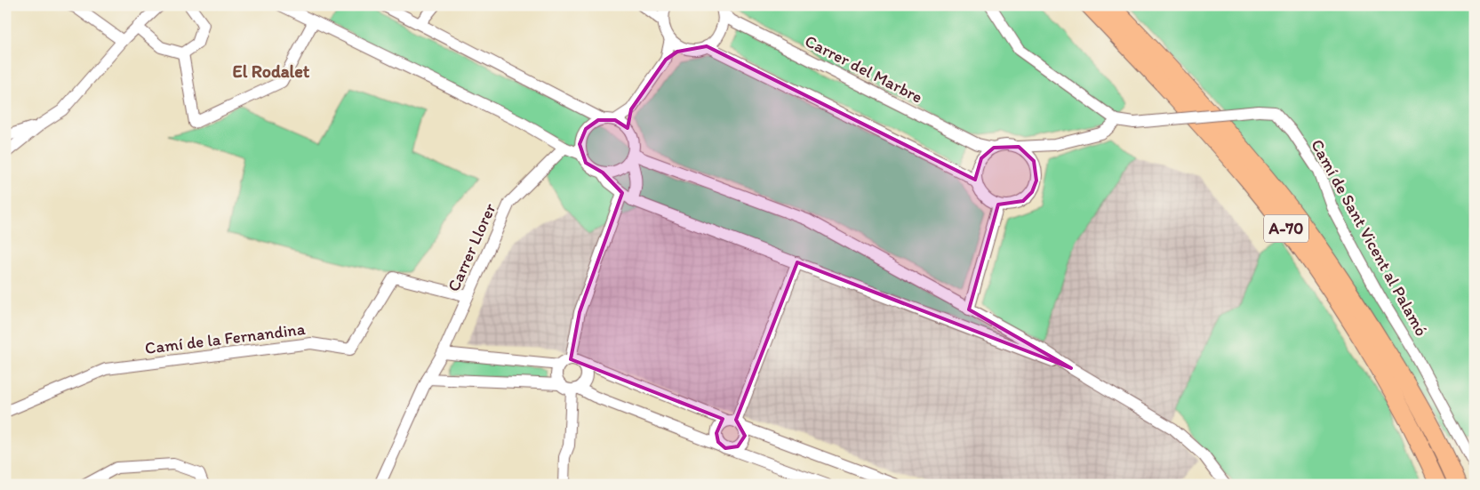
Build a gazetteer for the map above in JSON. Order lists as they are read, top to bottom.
{
  "streets": {
    "highway": ["A-70"],
    "street": [
      "Carrer del Marbre",
      "Camí de Sant Vicent al Palamó",
      "Carrer Llorer",
      "Camí de la Fernandina"
    ]
  },
  "crossings": [
    ["Carrer Llorer", "Camí de la Fernandina"]
  ],
  "districts": ["El Rodalet"]
}
